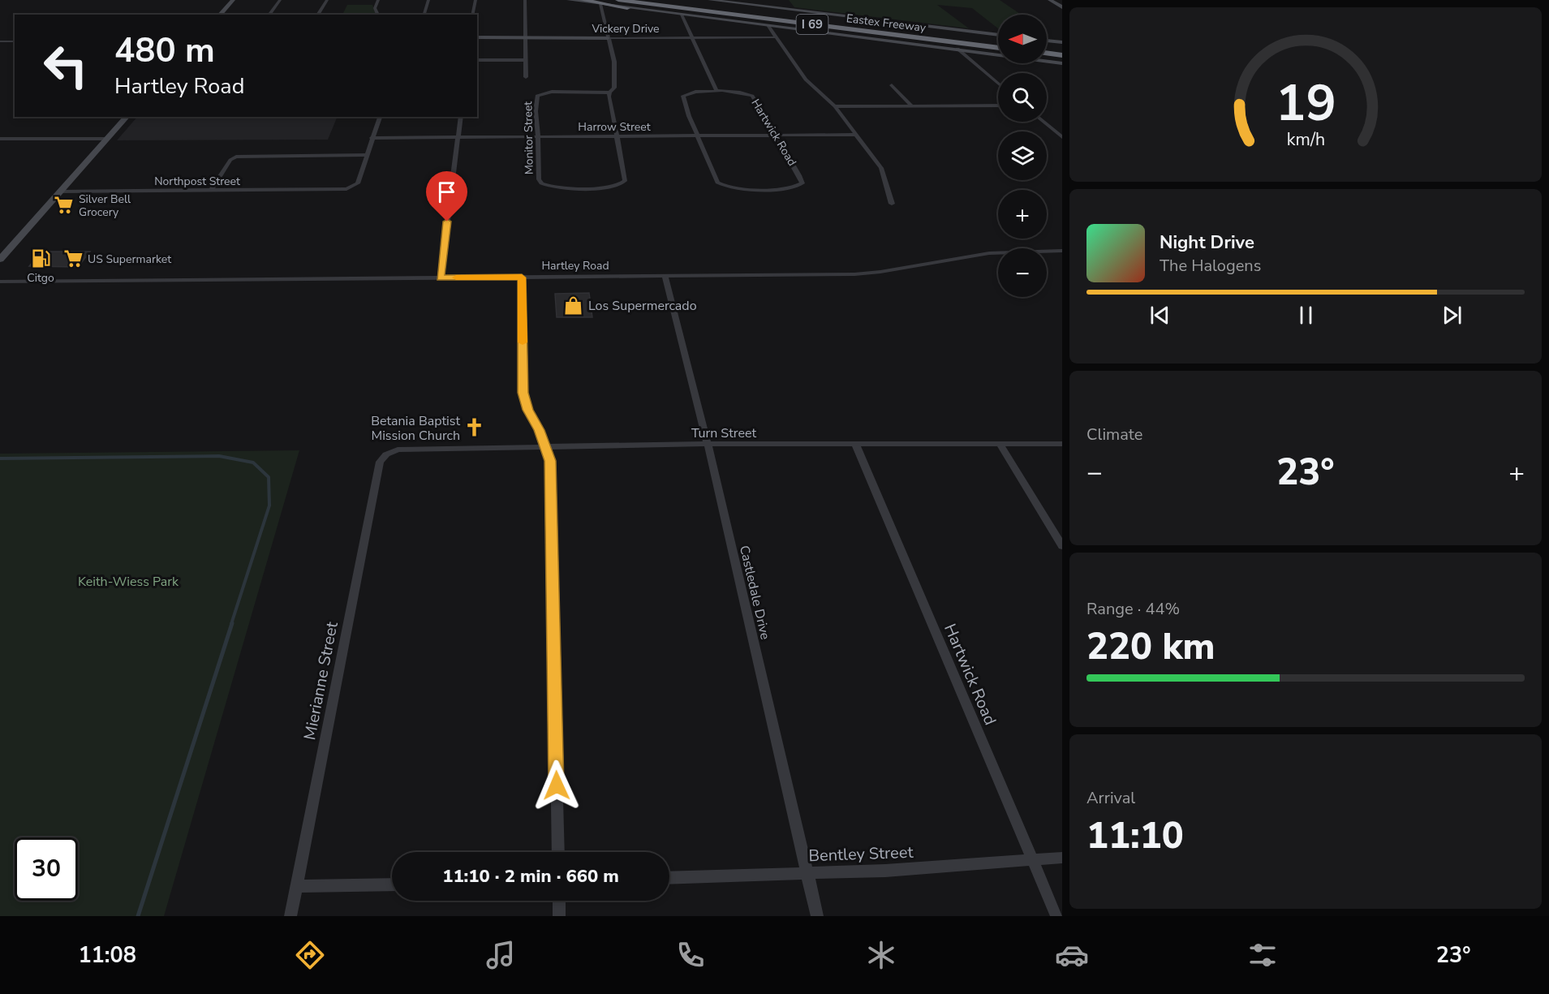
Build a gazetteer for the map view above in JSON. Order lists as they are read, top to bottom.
{
  "streets": {
    "highway": ["Eastex Freeway", "I 69"],
    "main road": ["Vickery Drive"],
    "street": [
      "Harrow Street",
      "Hartwick Road",
      "Monitor Street",
      "Northpost Street",
      "Hartley Road",
      "Turn Street",
      "Castledale Drive",
      "Mierianne Street",
      "Bentley Street"
    ]
  },
  "crossings": [
    ["Harrow Street", "Hartwick Road"],
    ["Harrow Street", "Monitor Street"],
    ["Hartwick Road", "Turn Street"],
    ["Hartwick Road", "Bentley Street"],
    ["Hartley Road", "Castledale Drive"],
    ["Turn Street", "Castledale Drive"],
    ["Turn Street", "Mierianne Street"],
    ["Castledale Drive", "Bentley Street"]
  ],
  "parks": ["Keith-Wiess Park"],
  "places": {
    "supermarket": ["Silver Bell Grocery", "US Supermarket"],
    "fuel station": ["Citgo"],
    "shop": ["Los Supermercado"],
    "church": ["Betania Baptist Mission Church"]
  },
  "north": "left",
  "page": {
    "map_buttons": ["+", "−"],
    "turn": ["480 m", "Hartley Road"],
    "song": ["Night Drive", "The Halogens"],
    "tile": [
      "Climate",
      ["Range · 44%", "220 km"],
      ["Arrival", "11:10"]
    ],
    "heat": ["−", "23°", "+"],
    "limit": "30",
    "trip": "11:10 · 2 min · 660 m",
    "tabs": ["11:08", "23°"],
    "gauge": ["19", "km/h"]
  }
}
